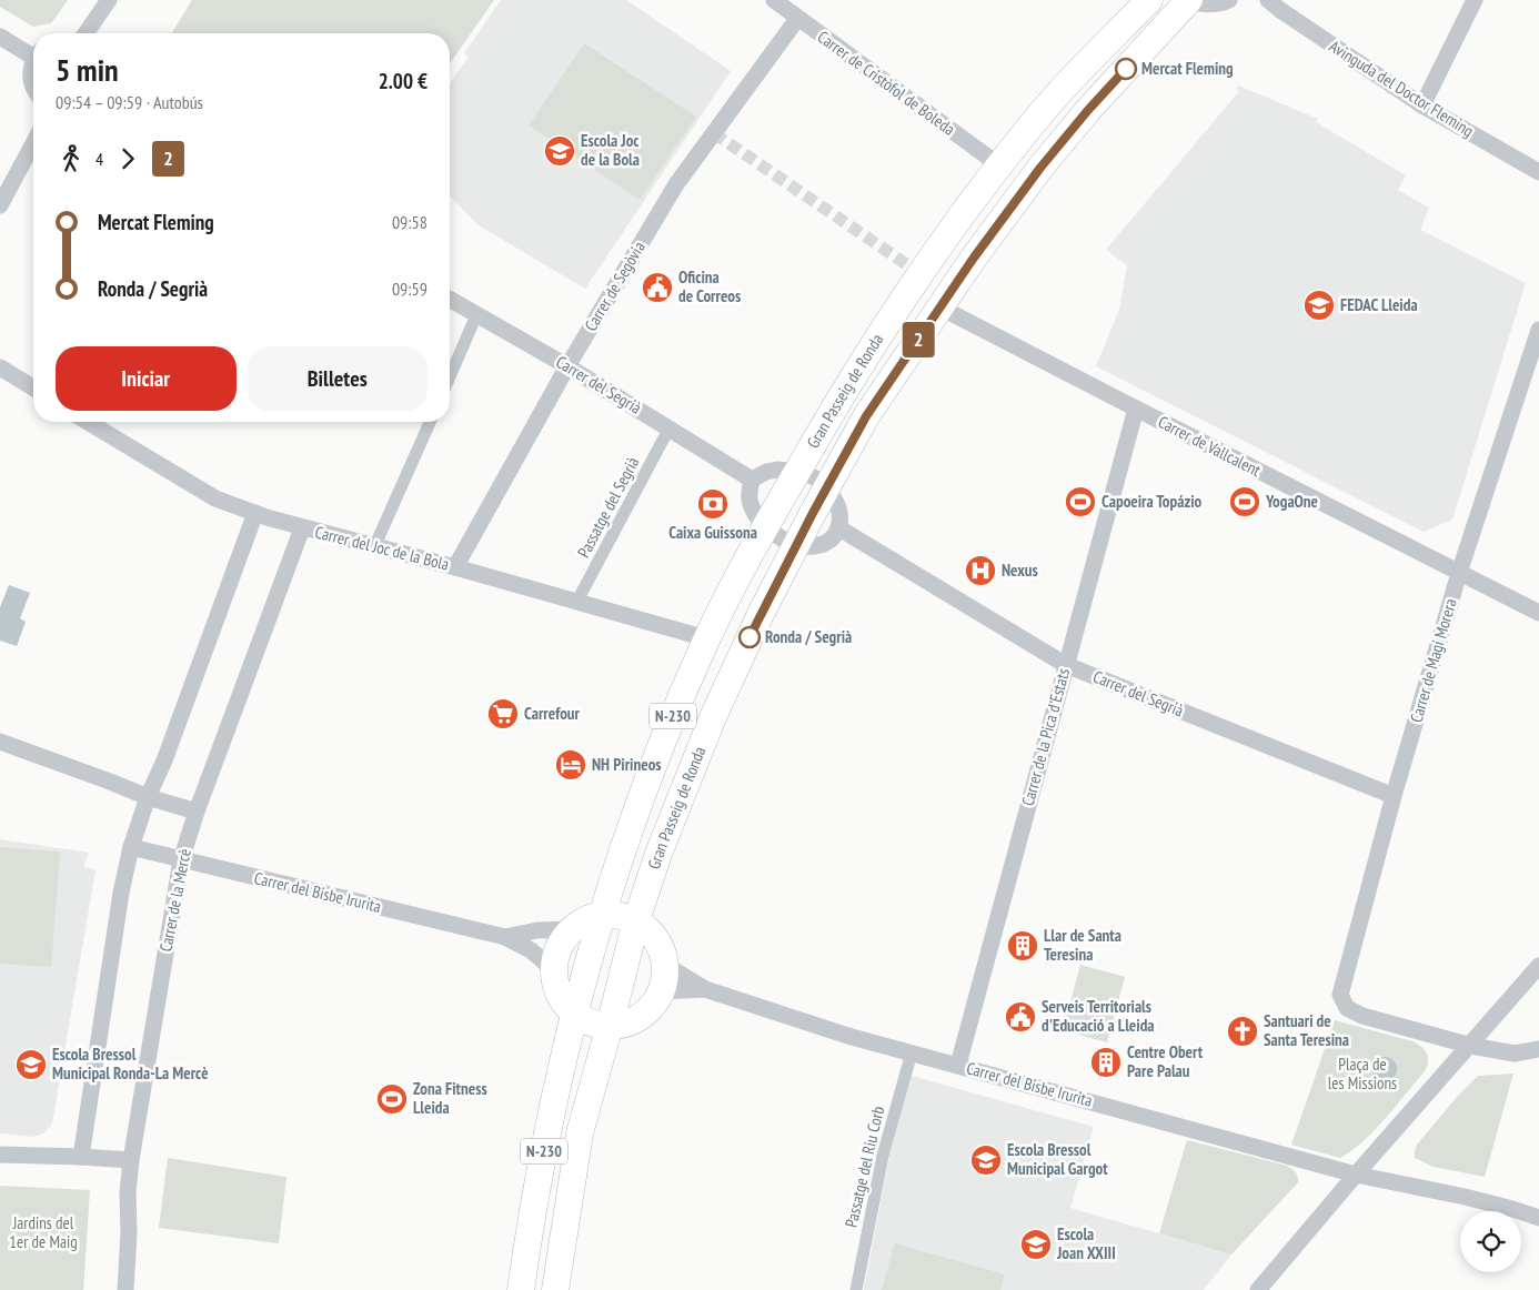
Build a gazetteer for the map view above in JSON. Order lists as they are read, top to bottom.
{
  "streets": {
    "main road": ["Gran Passeig de Ronda", "N-230"],
    "street": [
      "Carrer de Cristòfol de Boleda",
      "Avinguda del Doctor Fleming",
      "Carrer de Segòvia",
      "Carrer del Segrià",
      "Carrer de Vallcalent",
      "Passatge del Segrià",
      "Carrer del Joc de la Bola",
      "Carrer de Magí Morera",
      "Carrer de la Pica d'Estats",
      "Carrer del Bisbe Irurita",
      "Carrer de la Mercè",
      "Passatge del Riu Corb"
    ]
  },
  "crossings": [
    ["Carrer de Cristòfol de Boleda", "Carrer de Segòvia"],
    ["Carrer de Cristòfol de Boleda", "Gran Passeig de Ronda"],
    ["Carrer de Segòvia", "Carrer del Segrià"],
    ["Carrer de Segòvia", "Carrer del Joc de la Bola"],
    ["Carrer del Segrià", "Passatge del Segrià"],
    ["Carrer del Segrià", "Carrer de Magí Morera"],
    ["Carrer del Segrià", "Carrer de la Pica d'Estats"],
    ["Gran Passeig de Ronda", "Carrer de Vallcalent"],
    ["Gran Passeig de Ronda", "Carrer del Joc de la Bola"],
    ["Carrer de Vallcalent", "Carrer de Magí Morera"],
    ["Carrer de Vallcalent", "Carrer de la Pica d'Estats"],
    ["Passatge del Segrià", "Carrer del Joc de la Bola"],
    ["Carrer del Joc de la Bola", "Carrer de la Mercè"],
    ["Carrer de la Pica d'Estats", "Carrer del Bisbe Irurita"],
    ["Carrer del Bisbe Irurita", "Carrer de la Mercè"],
    ["Carrer del Bisbe Irurita", "Passatge del Riu Corb"]
  ],
  "parks": ["Plaça de les Missions", "Jardins del 1er de Maig"],
  "places": {
    "other": ["Mercat Fleming", "Ronda / Segrià"],
    "school or university": [
      "Escola Joc de la Bola",
      "FEDAC Lleida",
      "Escola Bressol Municipal Ronda-La Mercè",
      "Escola Bressol Municipal Gargot",
      "Escola Joan XXIII"
    ],
    "public building": ["Oficina de Correos", "Serveis Territorials d'Educació a Lleida"],
    "sports": ["Capoeira Topázio", "YogaOne", "Zona Fitness Lleida"],
    "bank": ["Caixa Guissona"],
    "hospital": ["Nexus"],
    "supermarket": ["Carrefour"],
    "hotel": ["NH Pirineos"],
    "building": ["Llar de Santa Teresina", "Centre Obert Pare Palau"],
    "church": ["Santuari de Santa Teresina"]
  },
  "lines": ["bus line 2"],
  "page": {
    "on_map": "2",
    "heading": ["5 min", "09:54 – 09:59 · Autobús", "2.00 €"],
    "legs": ["4", "2"],
    "list": [
      {
        "name": "Mercat Fleming",
        "value": "09:58"
      },
      {
        "name": "Ronda / Segrià",
        "value": "09:59"
      }
    ],
    "buttons": ["Iniciar", "Billetes"]
  }
}
